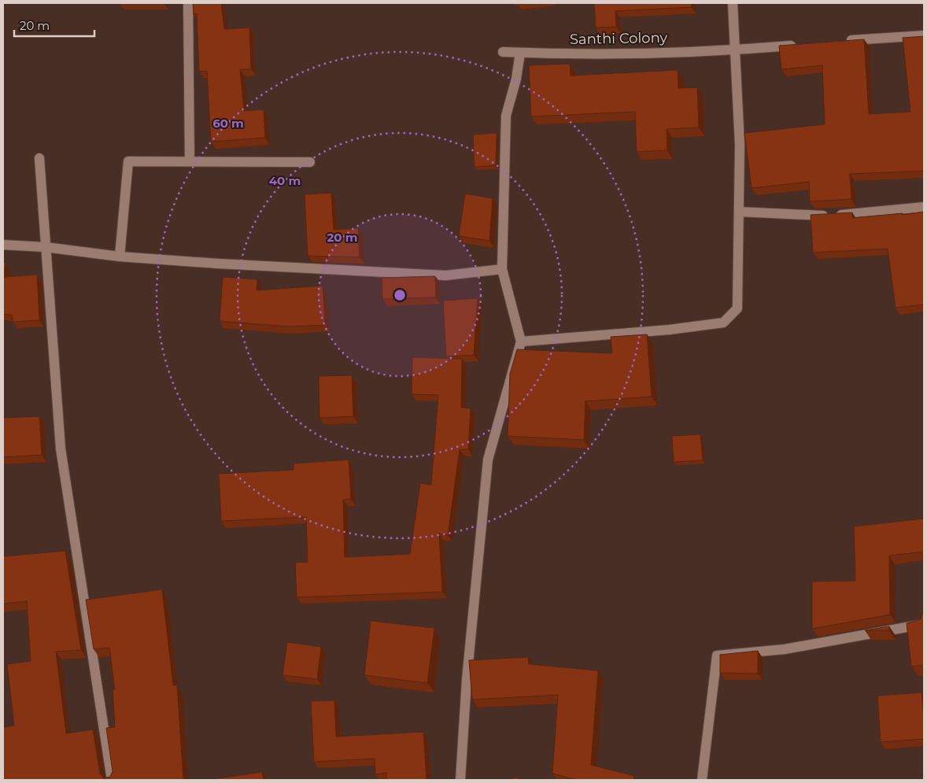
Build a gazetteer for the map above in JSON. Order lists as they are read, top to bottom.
{
  "streets": {
    "street": ["Santhi Colony"]
  },
  "scale_bar": "20 m",
  "rings": ["60 m", "40 m", "20 m"]
}
